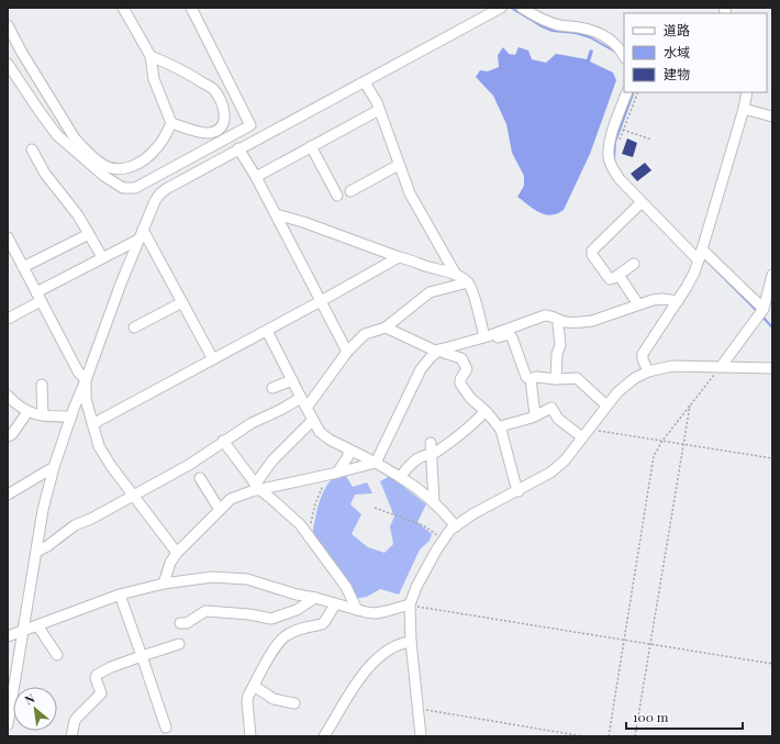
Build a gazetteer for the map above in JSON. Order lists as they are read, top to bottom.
{
  "legend": ["道路", "水域", "建物"],
  "scale_bar": "100 m",
  "north": "top left"
}
